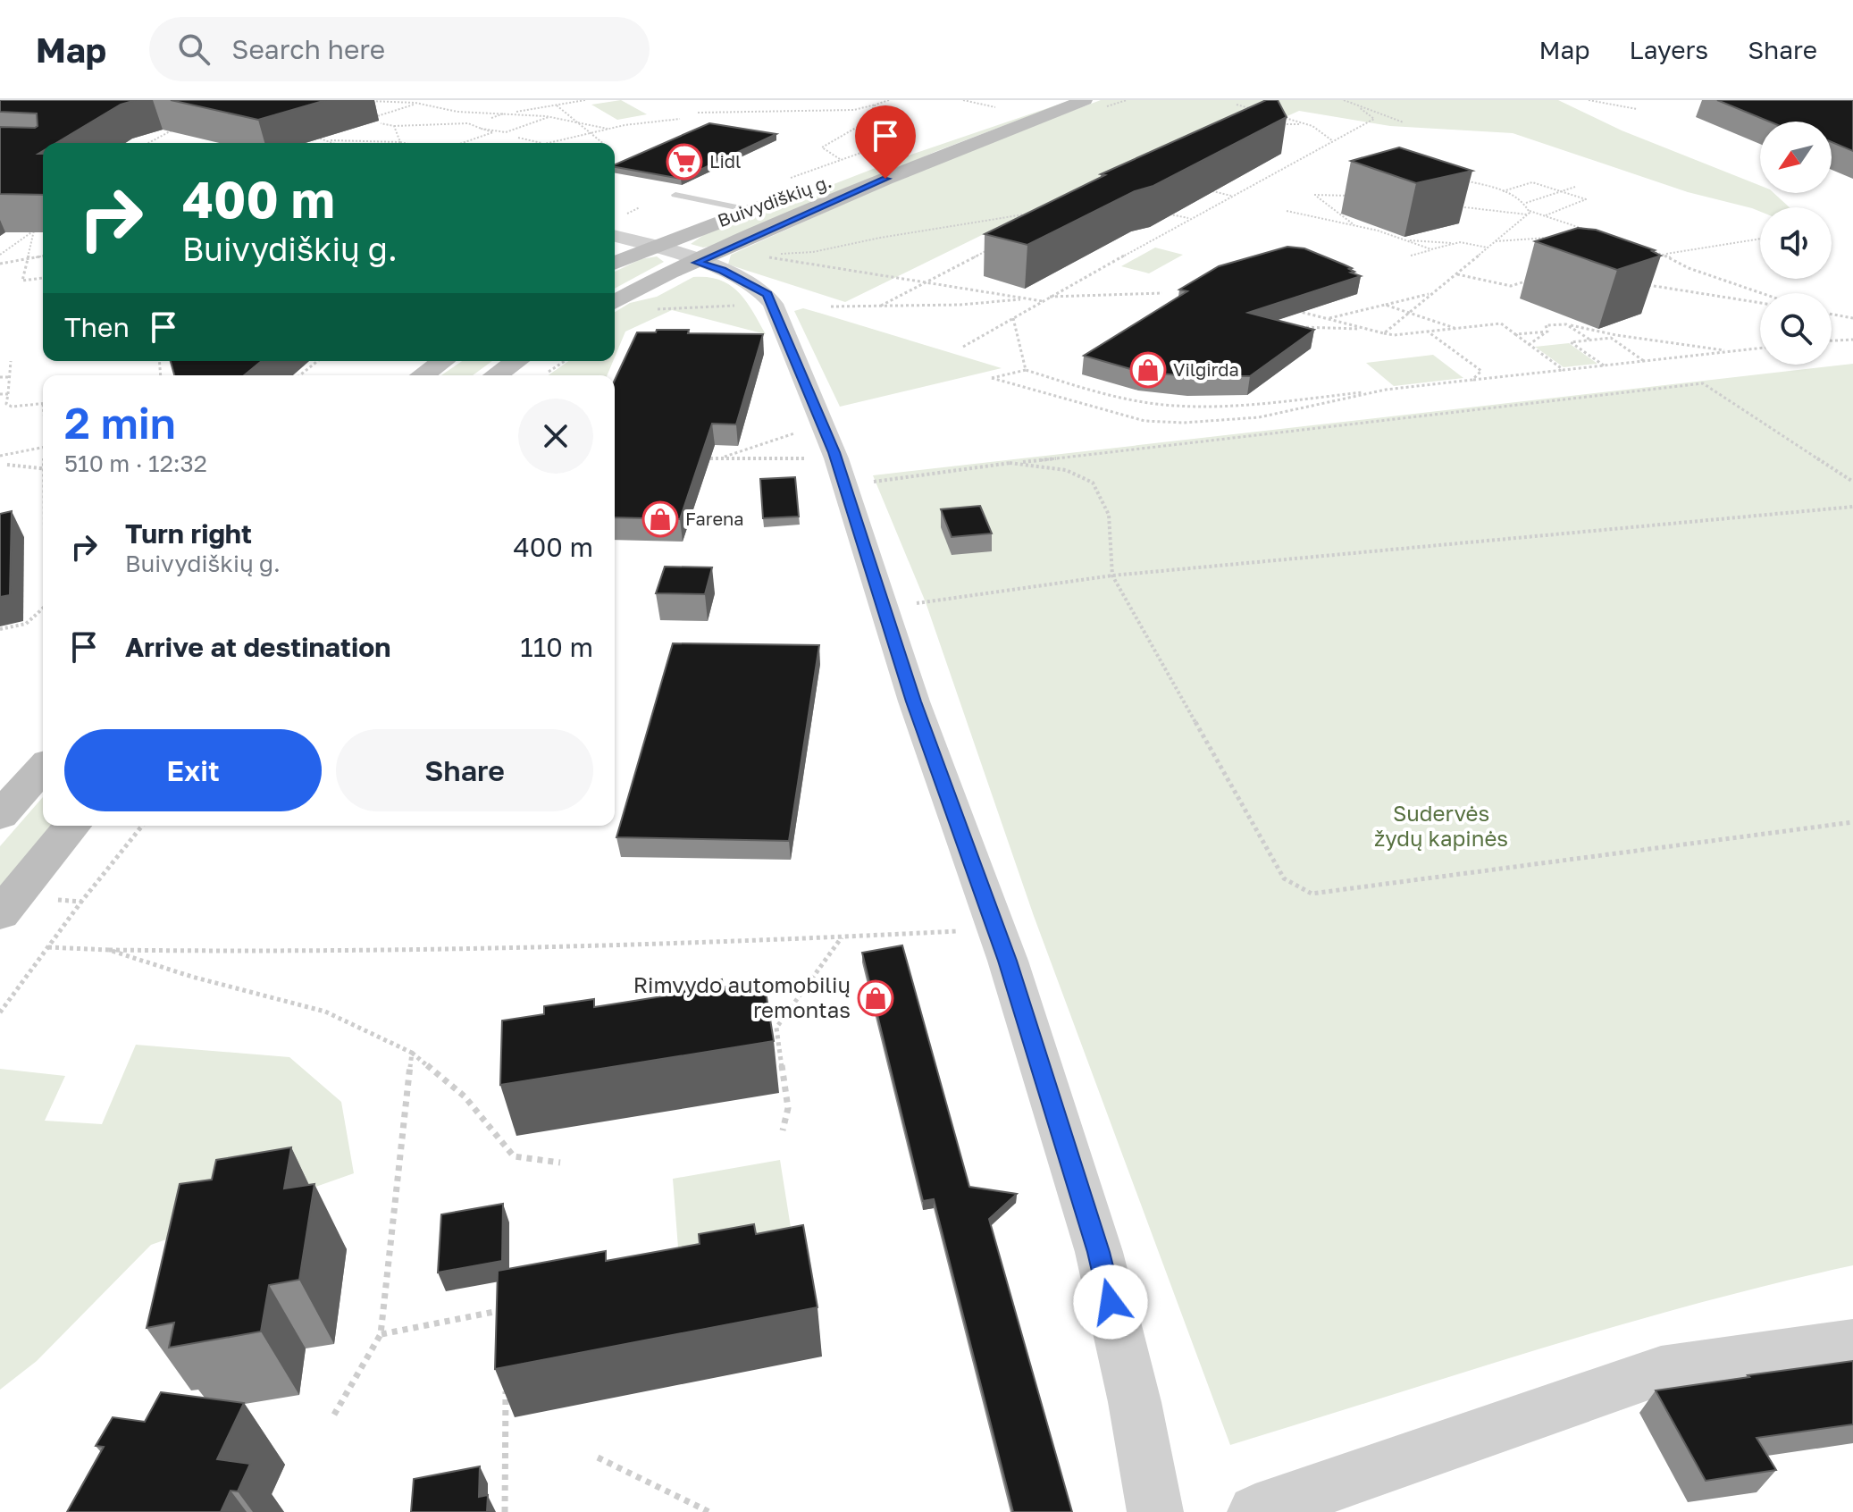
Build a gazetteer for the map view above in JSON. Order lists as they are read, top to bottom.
{
  "streets": {
    "main road": ["Buivydiškių g."]
  },
  "parks": ["Sudervės žydų kapinės"],
  "places": {
    "supermarket": ["Lidl"],
    "shop": ["Vilgirda", "Farena", "Rimvydo automobilių remontas"]
  },
  "north": "bottom left",
  "page": {
    "header": "Map",
    "search": "Search here",
    "nav": ["Map", "Layers", "Share"],
    "turn": ["400 m", "Buivydiškių g."],
    "then": "Then",
    "heading": ["2 min", "510 m · 12:32"],
    "list": [
      {
        "name": "Turn right",
        "note": "Buivydiškių g.",
        "value": "400 m"
      },
      {
        "name": "Arrive at destination",
        "value": "110 m"
      }
    ],
    "buttons": ["Exit", "Share"]
  }
}
